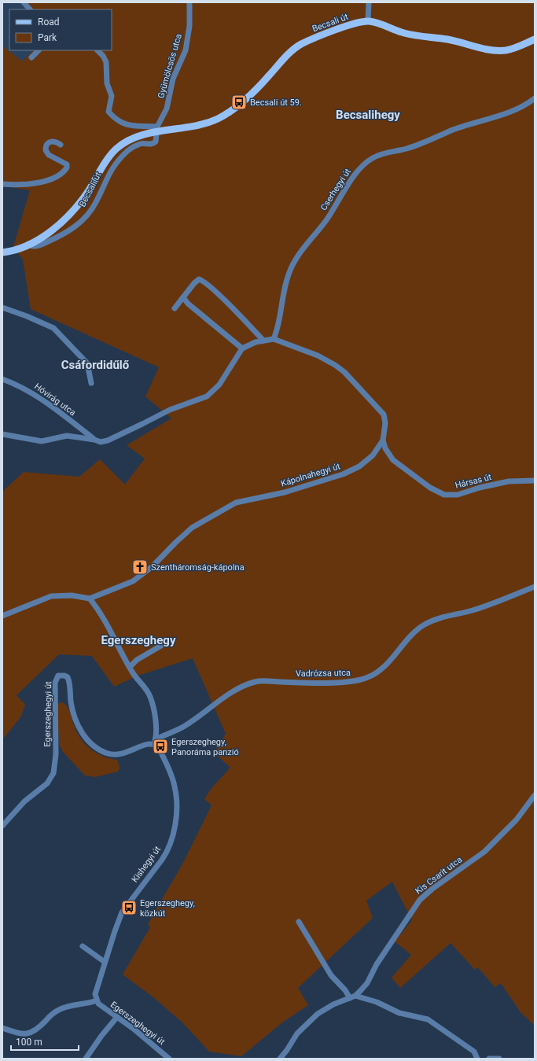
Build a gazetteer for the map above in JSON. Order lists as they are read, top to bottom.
{
  "streets": {
    "main road": ["Becsali út"],
    "street": [
      "Gyümölcsös utca",
      "Cserhegyi út",
      "Hóvirág utca",
      "Kápolnahegyi út",
      "Hársas út",
      "Vadrózsa utca",
      "Egerszeghegyi út",
      "Kishegyi út",
      "Kis Csarit utca"
    ]
  },
  "crossings": [
    ["Becsali út", "Gyümölcsös utca"],
    ["Cserhegyi út", "Kápolnahegyi út"],
    ["Kápolnahegyi út", "Hársas út"],
    ["Kápolnahegyi út", "Kishegyi út"],
    ["Vadrózsa utca", "Egerszeghegyi út"],
    ["Vadrózsa utca", "Kishegyi út"],
    ["Egerszeghegyi út", "Kishegyi út"]
  ],
  "districts": ["Becsalihegy", "Csáfordidűlő", "Egerszeghegy"],
  "places": {
    "bus stop": ["Becsali út 59.", "Egerszeghegy, Panoráma panzió", "Egerszeghegy, közkút"],
    "church": ["Szentháromság-kápolna"]
  },
  "legend": ["Road", "Park"],
  "scale_bar": "100 m"
}
